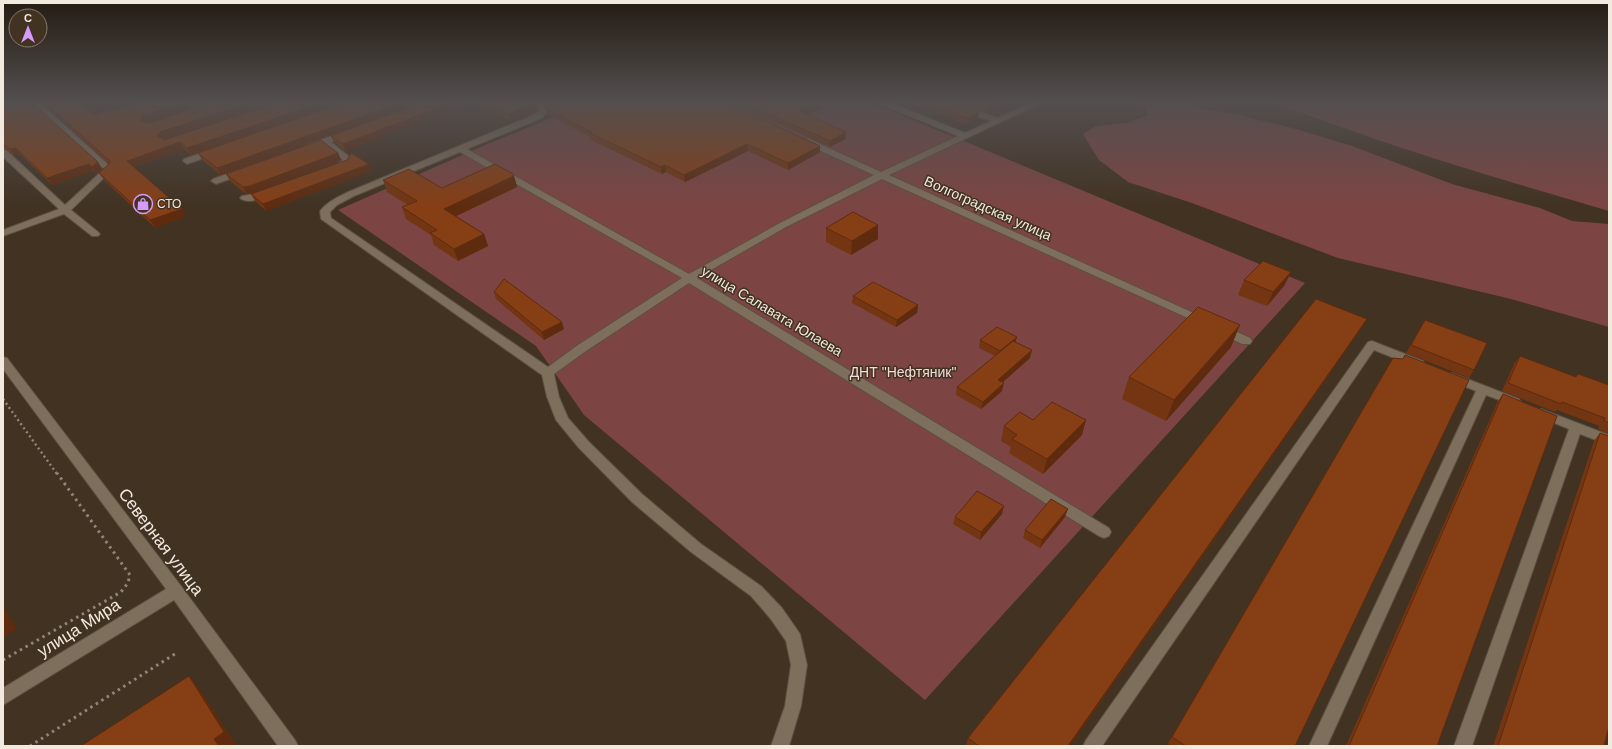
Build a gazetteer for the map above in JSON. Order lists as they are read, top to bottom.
{
  "streets": {
    "street": [
      "Волгоградская улица",
      "улица Салавата Юлаева",
      "Северная улица",
      "улица Мира"
    ]
  },
  "crossings": [
    ["Северная улица", "улица Мира"]
  ],
  "parks": ["ДНТ \"Нефтяник\""],
  "places": {
    "shop": ["СТО"]
  },
  "north": "top"
}
